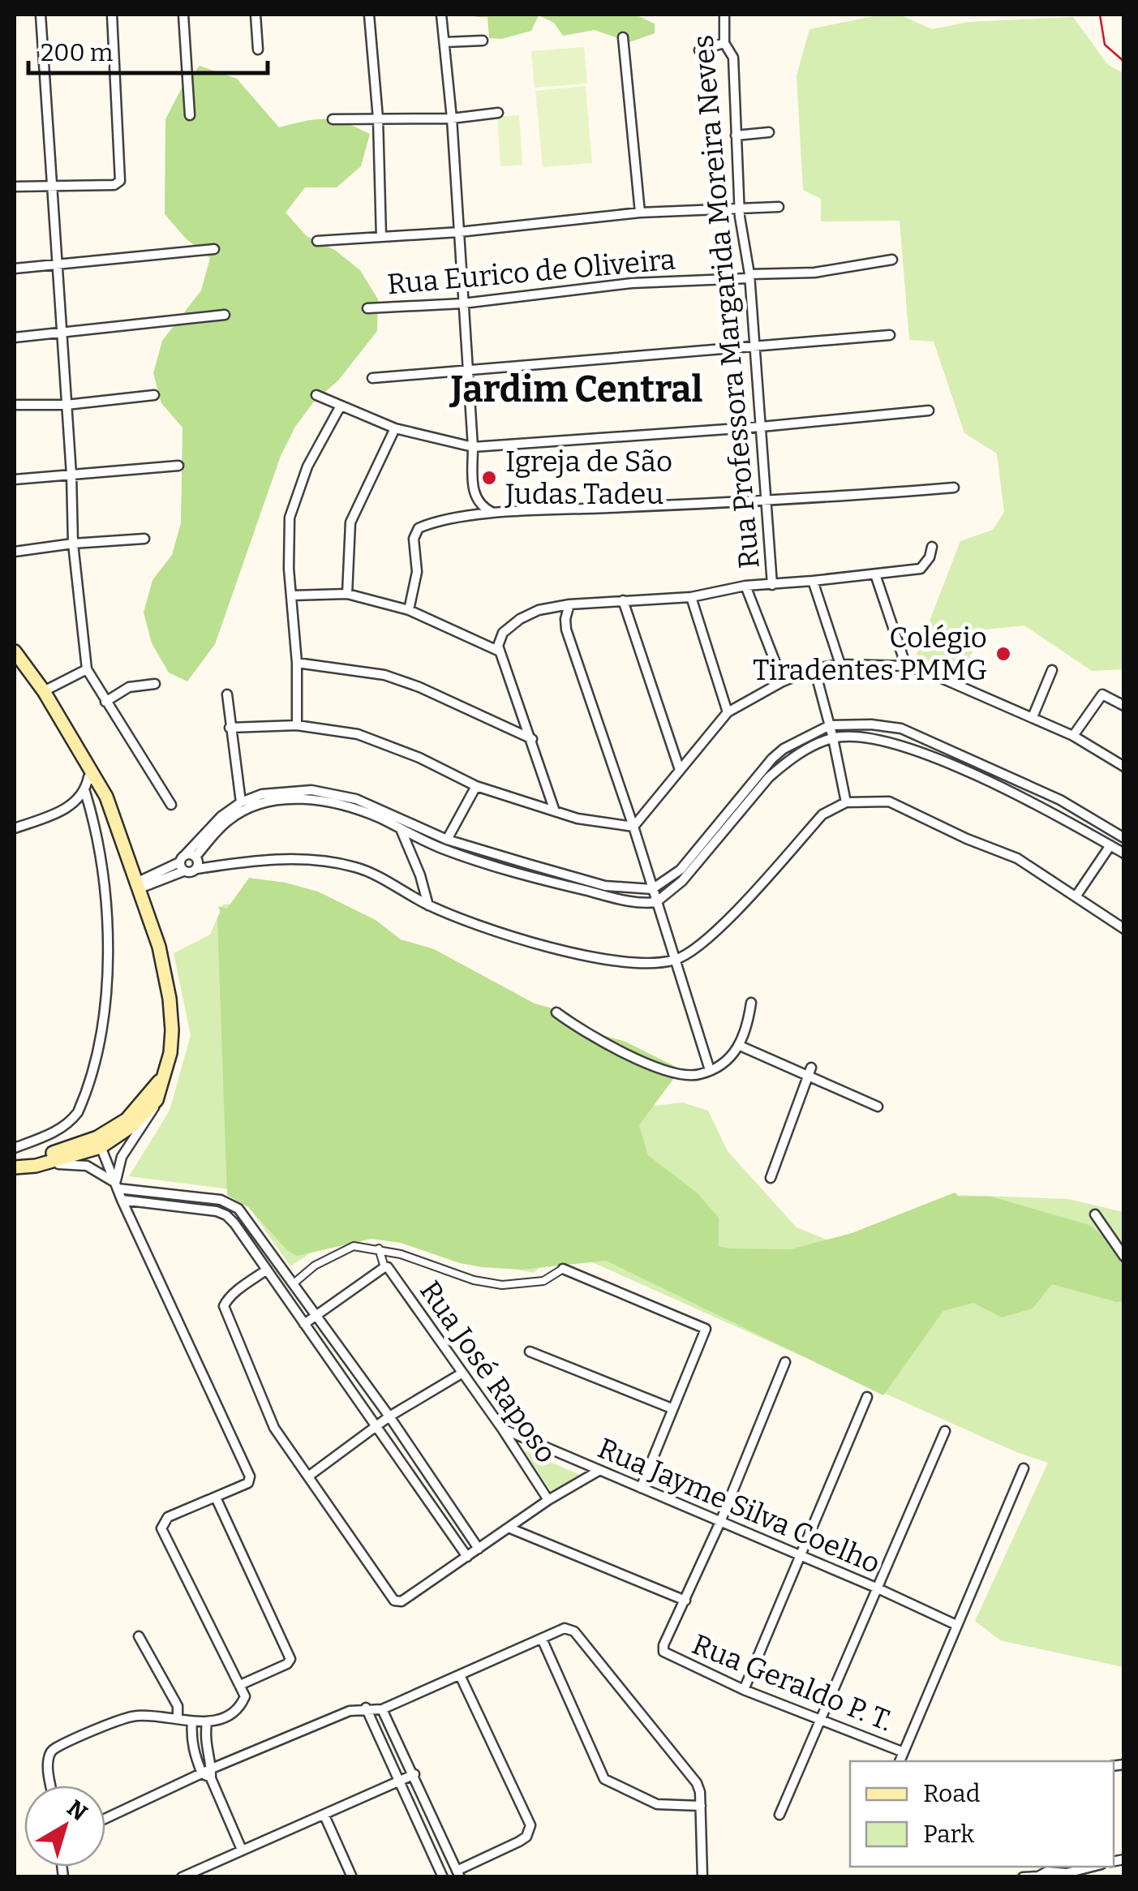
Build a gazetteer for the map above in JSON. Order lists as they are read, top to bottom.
{
  "streets": {
    "street": [
      "Rua Eurico de Oliveira",
      "Rua Professora Margarida Moreira Neves",
      "Rua José Raposo",
      "Rua Jayme Silva Coelho",
      "Rua Geraldo P. T."
    ]
  },
  "crossings": [
    ["Rua Eurico de Oliveira", "Rua Professora Margarida Moreira Neves"],
    ["Rua José Raposo", "Rua Jayme Silva Coelho"]
  ],
  "districts": ["Jardim Central"],
  "places": ["Igreja de São Judas Tadeu", "Colégio Tiradentes PMMG"],
  "legend": ["Road", "Park"],
  "scale_bar": "200 m",
  "north": "top right"
}
